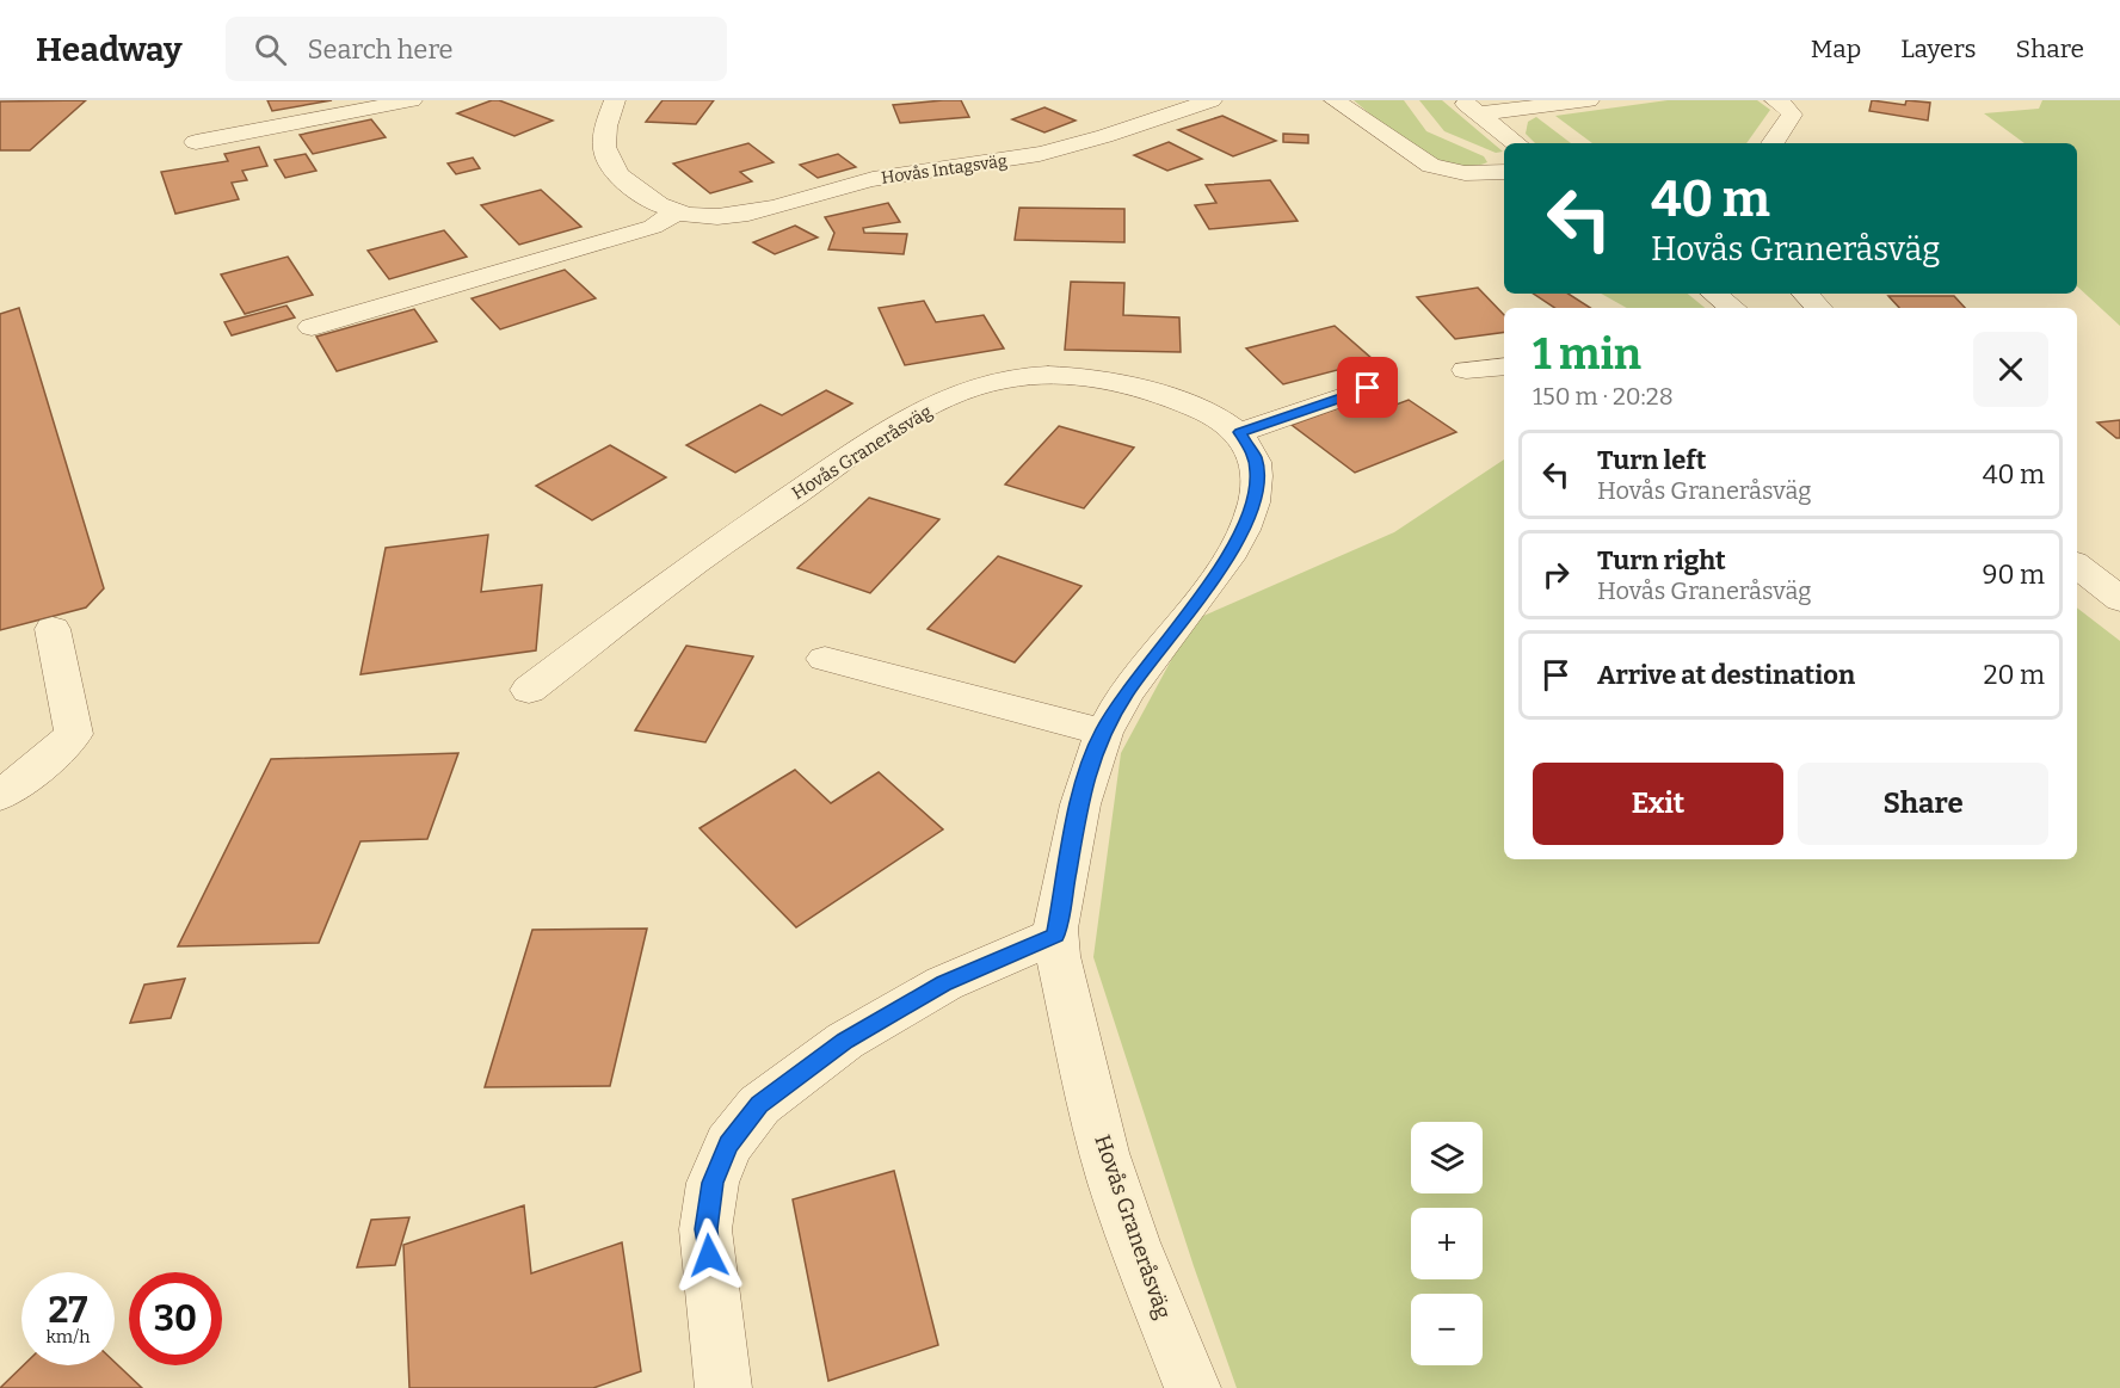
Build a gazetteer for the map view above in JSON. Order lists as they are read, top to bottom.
{
  "streets": {
    "street": ["Hovås Intagsväg", "Hovås Graneråsväg"]
  },
  "page": {
    "header": "Headway",
    "search": "Search here",
    "nav": ["Map", "Layers", "Share"],
    "turn": ["40 m", "Hovås Graneråsväg"],
    "heading": ["1 min", "150 m · 20:28"],
    "list": [
      {
        "name": "Turn left",
        "note": "Hovås Graneråsväg",
        "value": "40 m"
      },
      {
        "name": "Turn right",
        "note": "Hovås Graneråsväg",
        "value": "90 m"
      },
      {
        "name": "Arrive at destination",
        "value": "20 m"
      }
    ],
    "buttons": ["Exit", "Share"],
    "map_buttons": ["+", "−"],
    "speed": "27 km/h",
    "limit": "30"
  }
}
